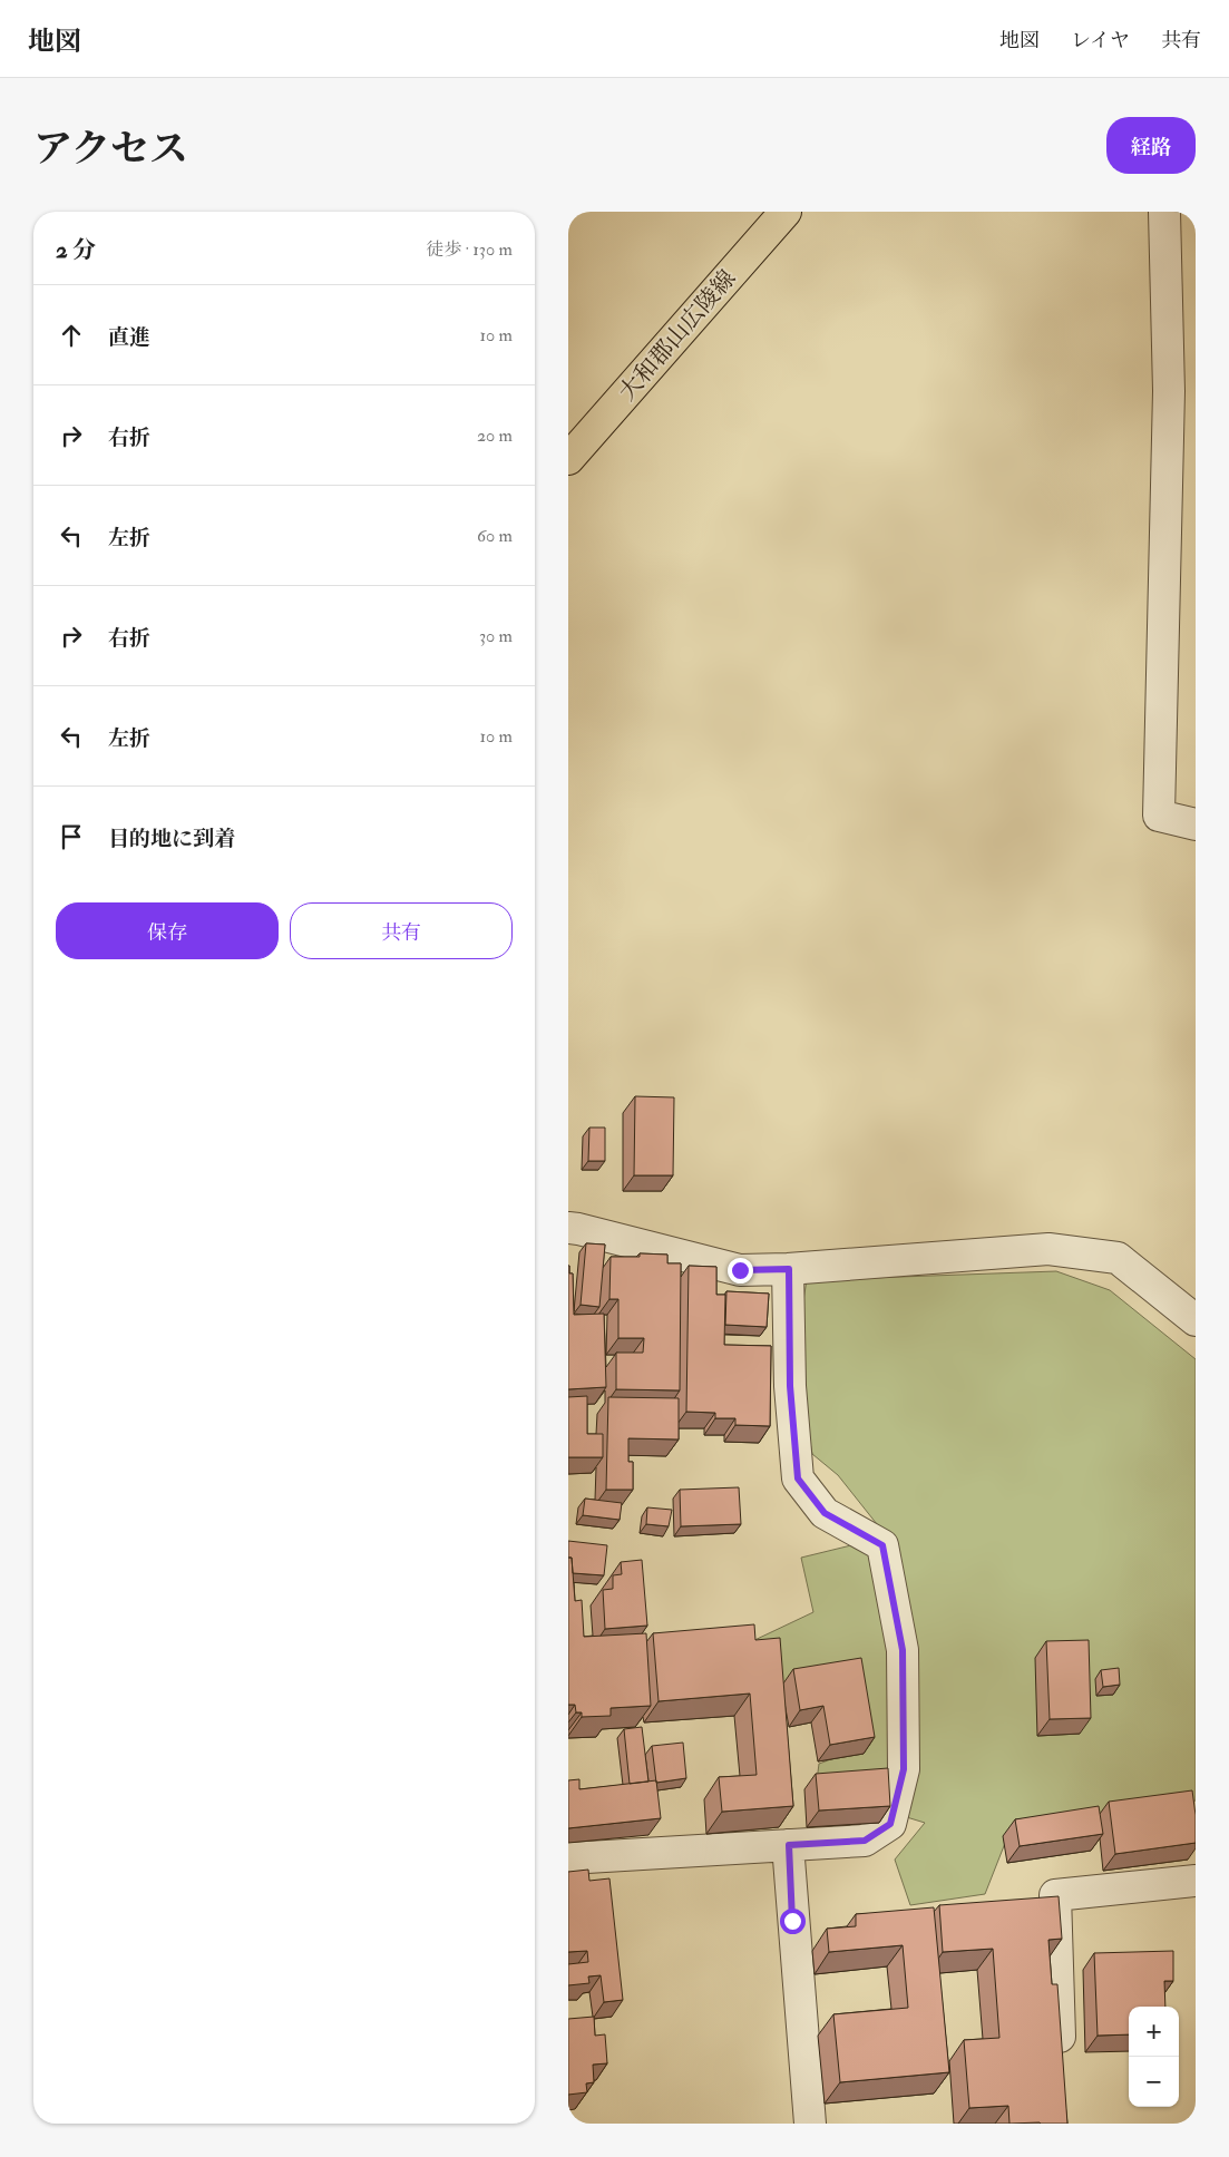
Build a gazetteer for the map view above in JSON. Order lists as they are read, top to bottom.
{
  "streets": {
    "main road": ["大和郡山広陵線"]
  },
  "page": {
    "header": "地図",
    "nav": ["地図", "レイヤ", "共有"],
    "title": "アクセス",
    "buttons": [
      "経路",
      ["保存", "共有"]
    ],
    "heading": ["2 分", "徒歩 · 130 m"],
    "list": [
      ["直進", "10 m"],
      ["右折", "20 m"],
      ["左折", "60 m"],
      ["右折", "30 m"],
      ["左折", "10 m"],
      "目的地に到着"
    ],
    "map_buttons": ["+", "−"]
  }
}
